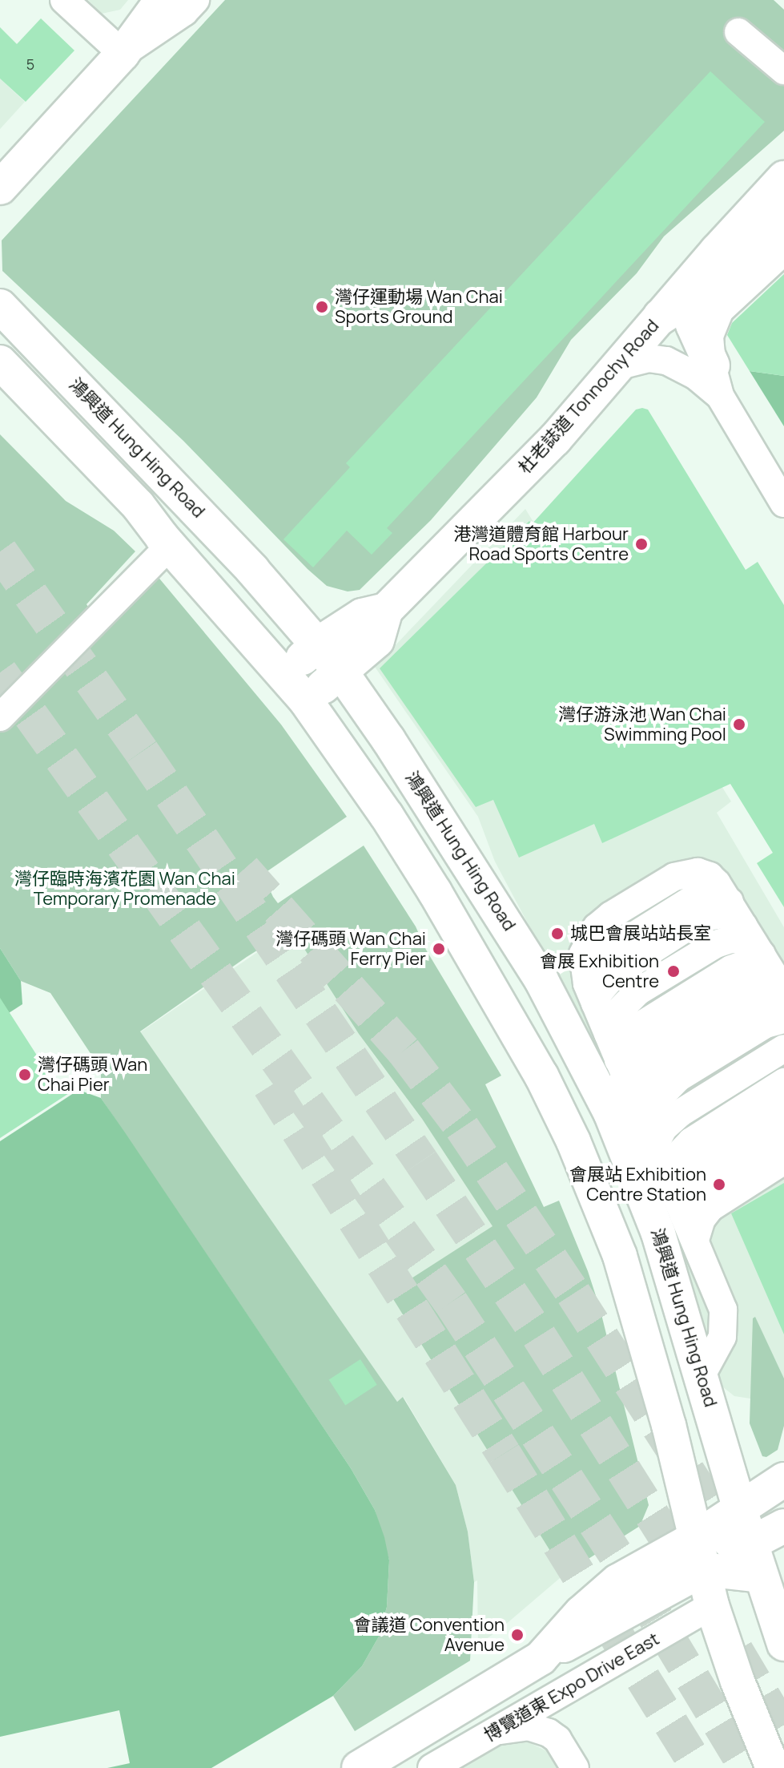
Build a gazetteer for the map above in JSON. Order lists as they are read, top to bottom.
{
  "streets": {
    "main road": ["杜老誌道 Tonnochy Road", "鴻興道 Hung Hing Road"],
    "street": ["博覽道東 Expo Drive East"]
  },
  "crossings": [
    ["杜老誌道 Tonnochy Road", "鴻興道 Hung Hing Road"],
    ["鴻興道 Hung Hing Road", "博覽道東 Expo Drive East"]
  ],
  "parks": ["灣仔臨時海濱花園 Wan Chai Temporary Promenade"],
  "places": [
    "灣仔運動場 Wan Chai Sports Ground",
    "港灣道體育館 Harbour Road Sports Centre",
    "灣仔游泳池 Wan Chai Swimming Pool",
    "城巴會展站站長室",
    "灣仔碼頭 Wan Chai Ferry Pier",
    "會展 Exhibition Centre",
    "灣仔碼頭 Wan Chai Pier",
    "會展站 Exhibition Centre Station",
    "會議道 Convention Avenue"
  ],
  "house_numbers": ["5"]
}
